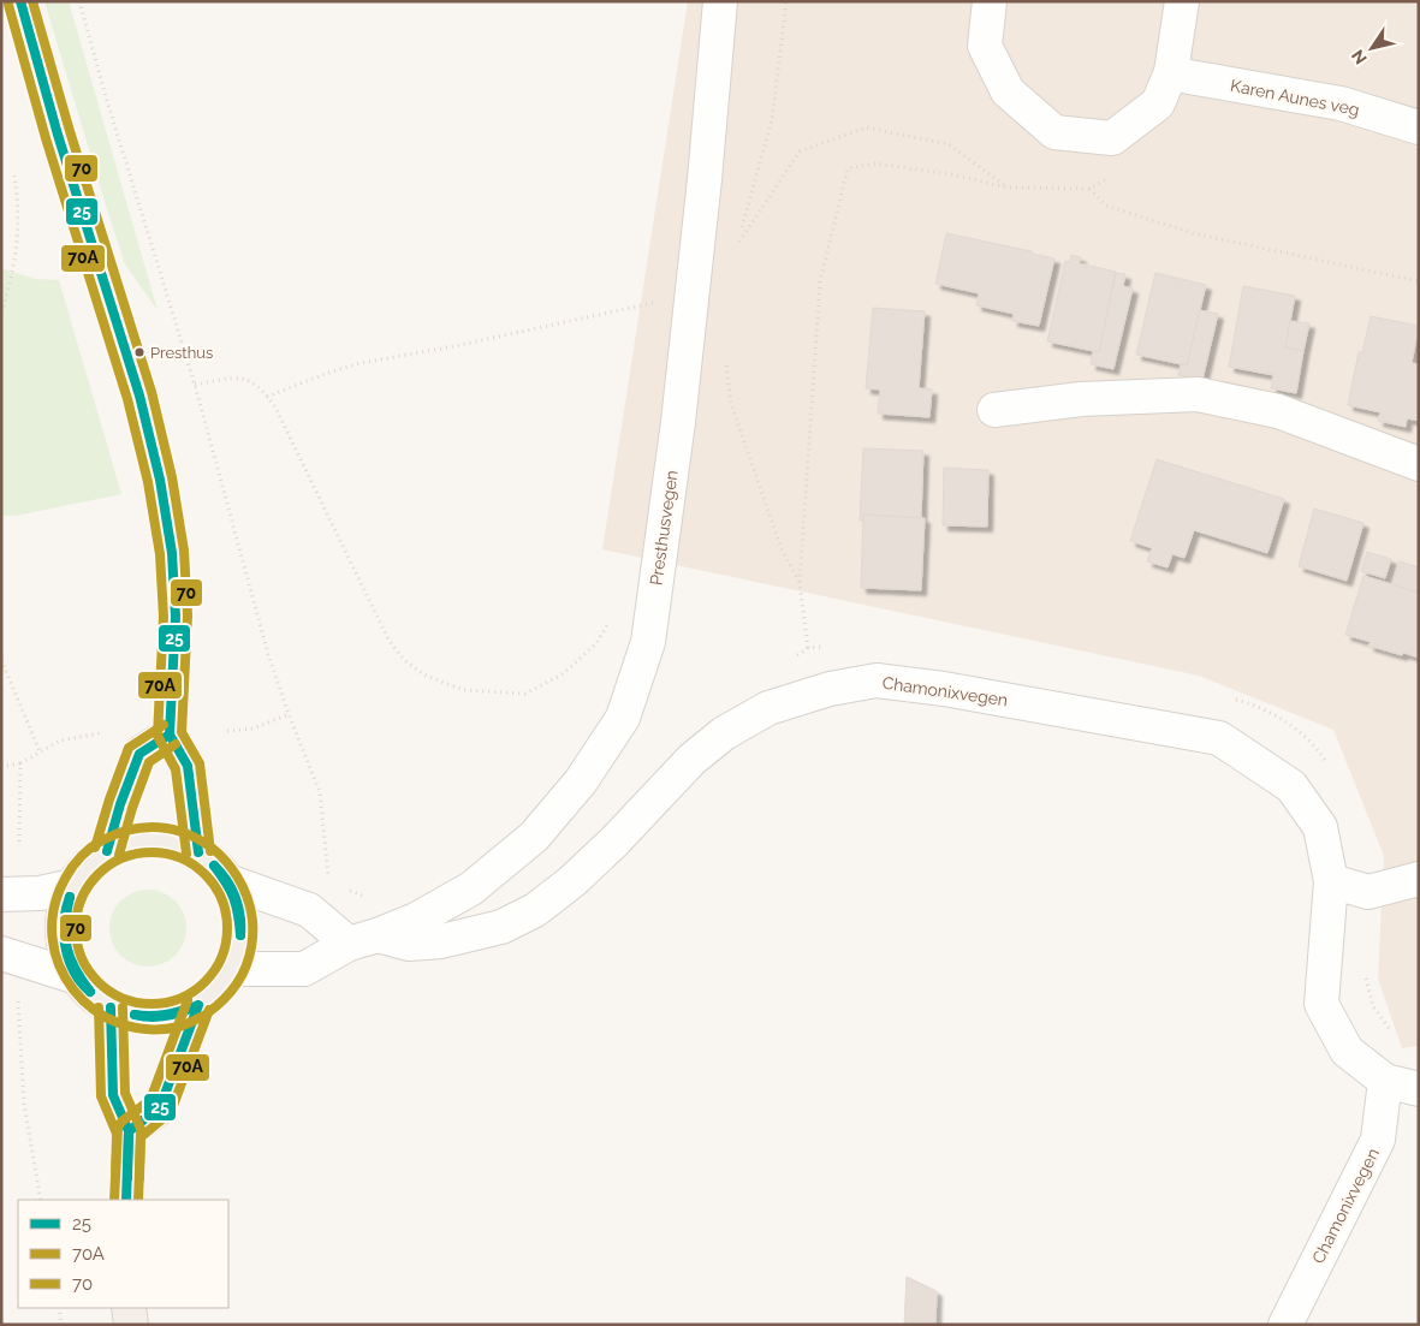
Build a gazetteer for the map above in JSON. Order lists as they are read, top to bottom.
{
  "streets": {
    "street": ["Karen Aunes veg", "Presthusvegen", "Chamonixvegen"]
  },
  "crossings": [
    ["Presthusvegen", "Chamonixvegen"]
  ],
  "places": ["Presthus"],
  "lines": ["transit line 25", "transit line 70", "transit line 70A"],
  "legend": ["25", "70A", "70"],
  "north": "bottom left"
}
